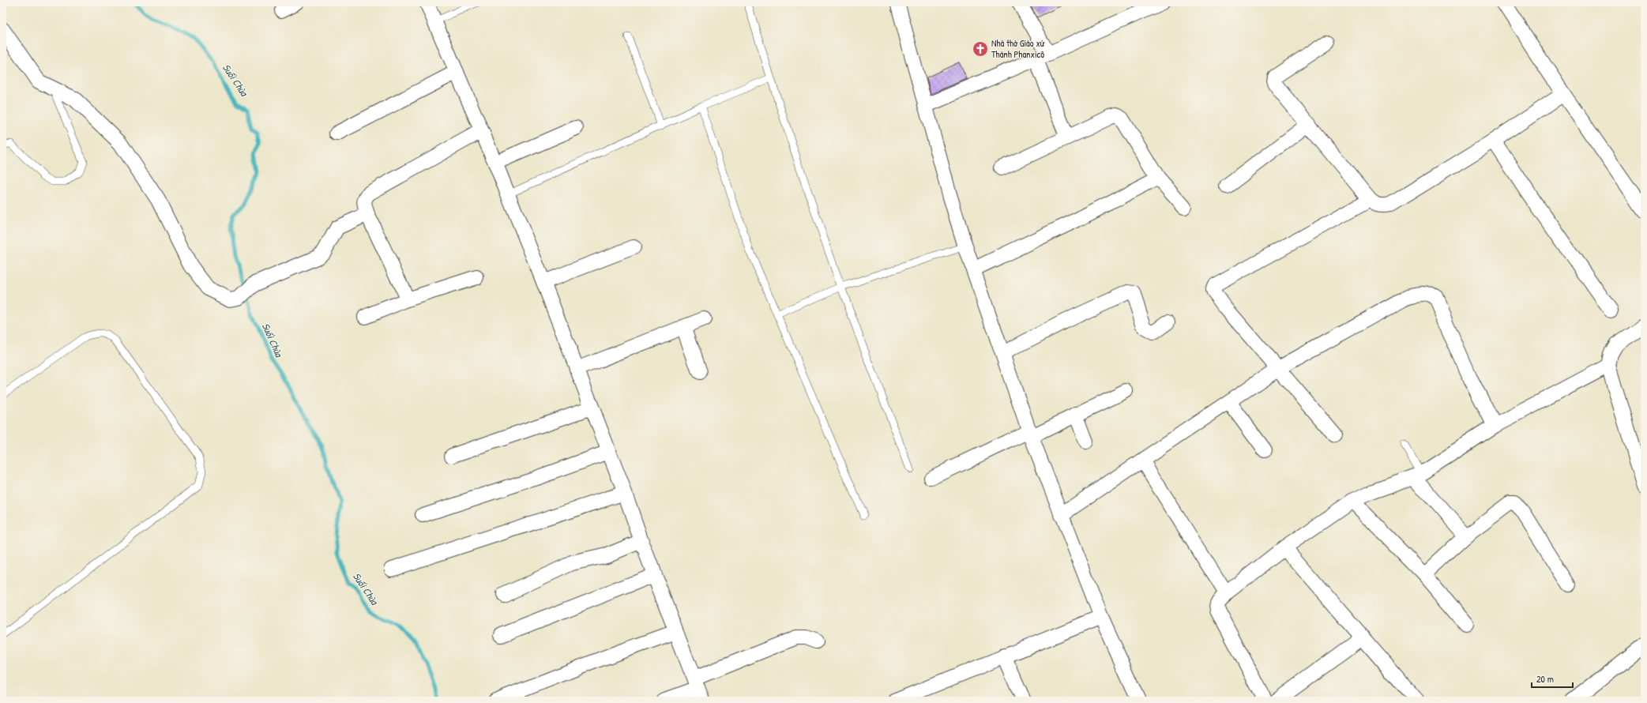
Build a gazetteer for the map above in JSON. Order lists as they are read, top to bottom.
{
  "water": ["Suối Chùa"],
  "places": {
    "church": ["Nhà thờ Giáo xứ Thánh Phanxicô"]
  },
  "scale_bar": "20 m"
}
